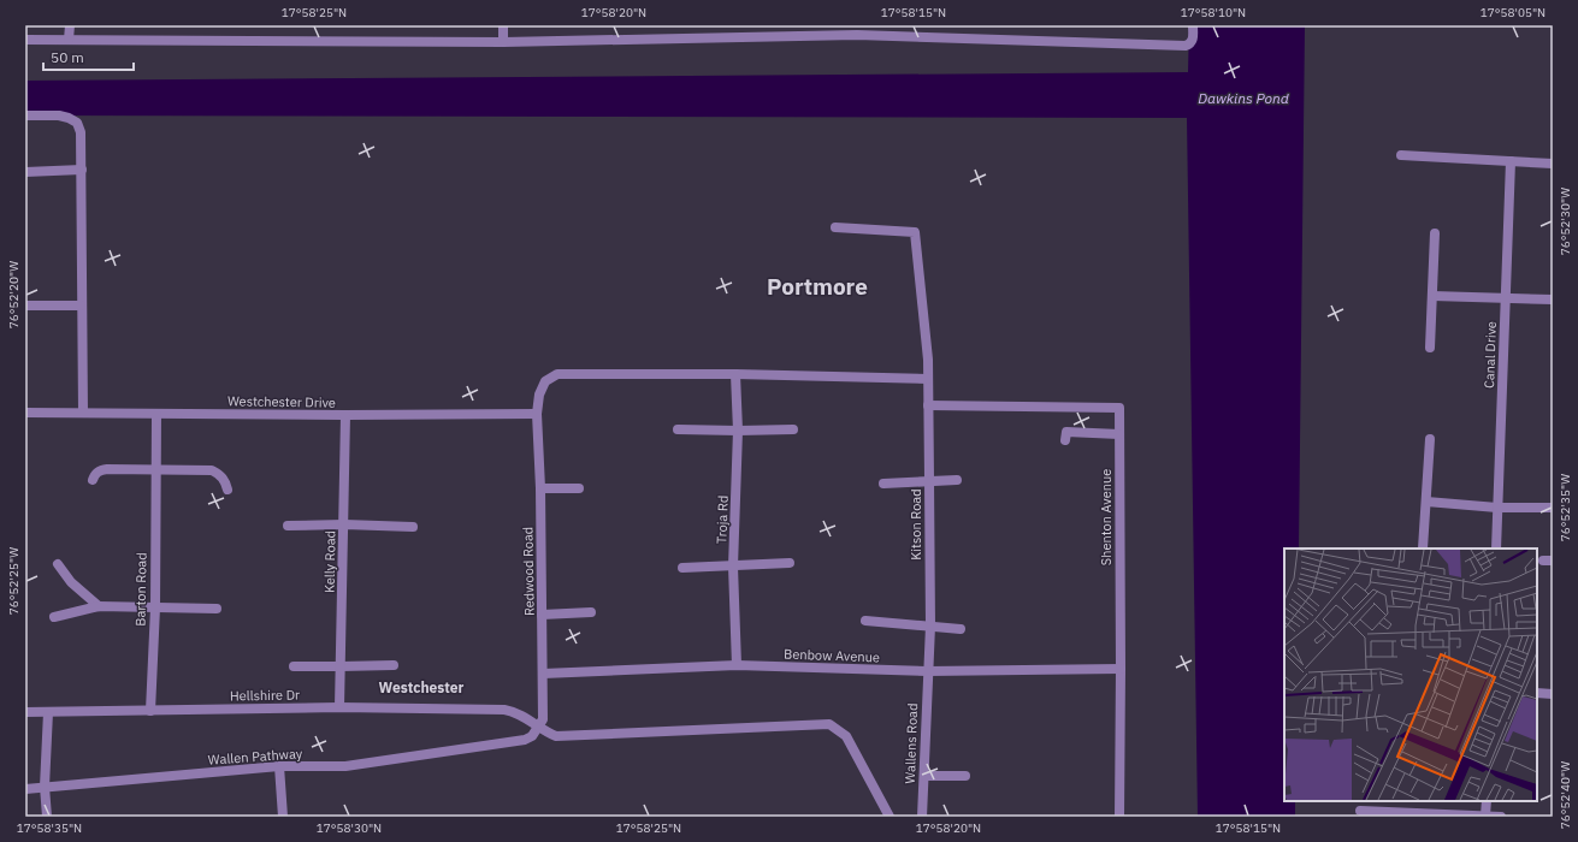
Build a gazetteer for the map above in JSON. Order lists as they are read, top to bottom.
{
  "streets": {
    "street": [
      "Canal Drive",
      "Westchester Drive",
      "Shenton Avenue",
      "Troja Rd",
      "Kitson Road",
      "Kelly Road",
      "Redwood Road",
      "Barton Road",
      "Benbow Avenue",
      "Hellshire Dr",
      "Wallens Road",
      "Wallen Pathway"
    ]
  },
  "crossings": [
    ["Westchester Drive", "Kelly Road"],
    ["Westchester Drive", "Redwood Road"],
    ["Westchester Drive", "Barton Road"],
    ["Shenton Avenue", "Kitson Road"],
    ["Shenton Avenue", "Benbow Avenue"],
    ["Troja Rd", "Redwood Road"],
    ["Troja Rd", "Benbow Avenue"],
    ["Kitson Road", "Redwood Road"],
    ["Kitson Road", "Benbow Avenue"],
    ["Kitson Road", "Wallens Road"],
    ["Kelly Road", "Hellshire Dr"],
    ["Redwood Road", "Benbow Avenue"],
    ["Redwood Road", "Hellshire Dr"],
    ["Redwood Road", "Wallen Pathway"],
    ["Barton Road", "Hellshire Dr"],
    ["Benbow Avenue", "Wallens Road"],
    ["Hellshire Dr", "Wallen Pathway"]
  ],
  "districts": ["Portmore", "Westchester"],
  "water": ["Dawkins Pond"],
  "scale_bar": "50 m",
  "coordinates": [
    "17°58'25\"N",
    "17°58'20\"N",
    "17°58'15\"N",
    "17°58'10\"N",
    "17°58'05\"N",
    "76°52'30\"W",
    "76°52'20\"W",
    "76°52'35\"W",
    "76°52'25\"W",
    "76°52'40\"W",
    "17°58'35\"N",
    "17°58'30\"N"
  ]
}
